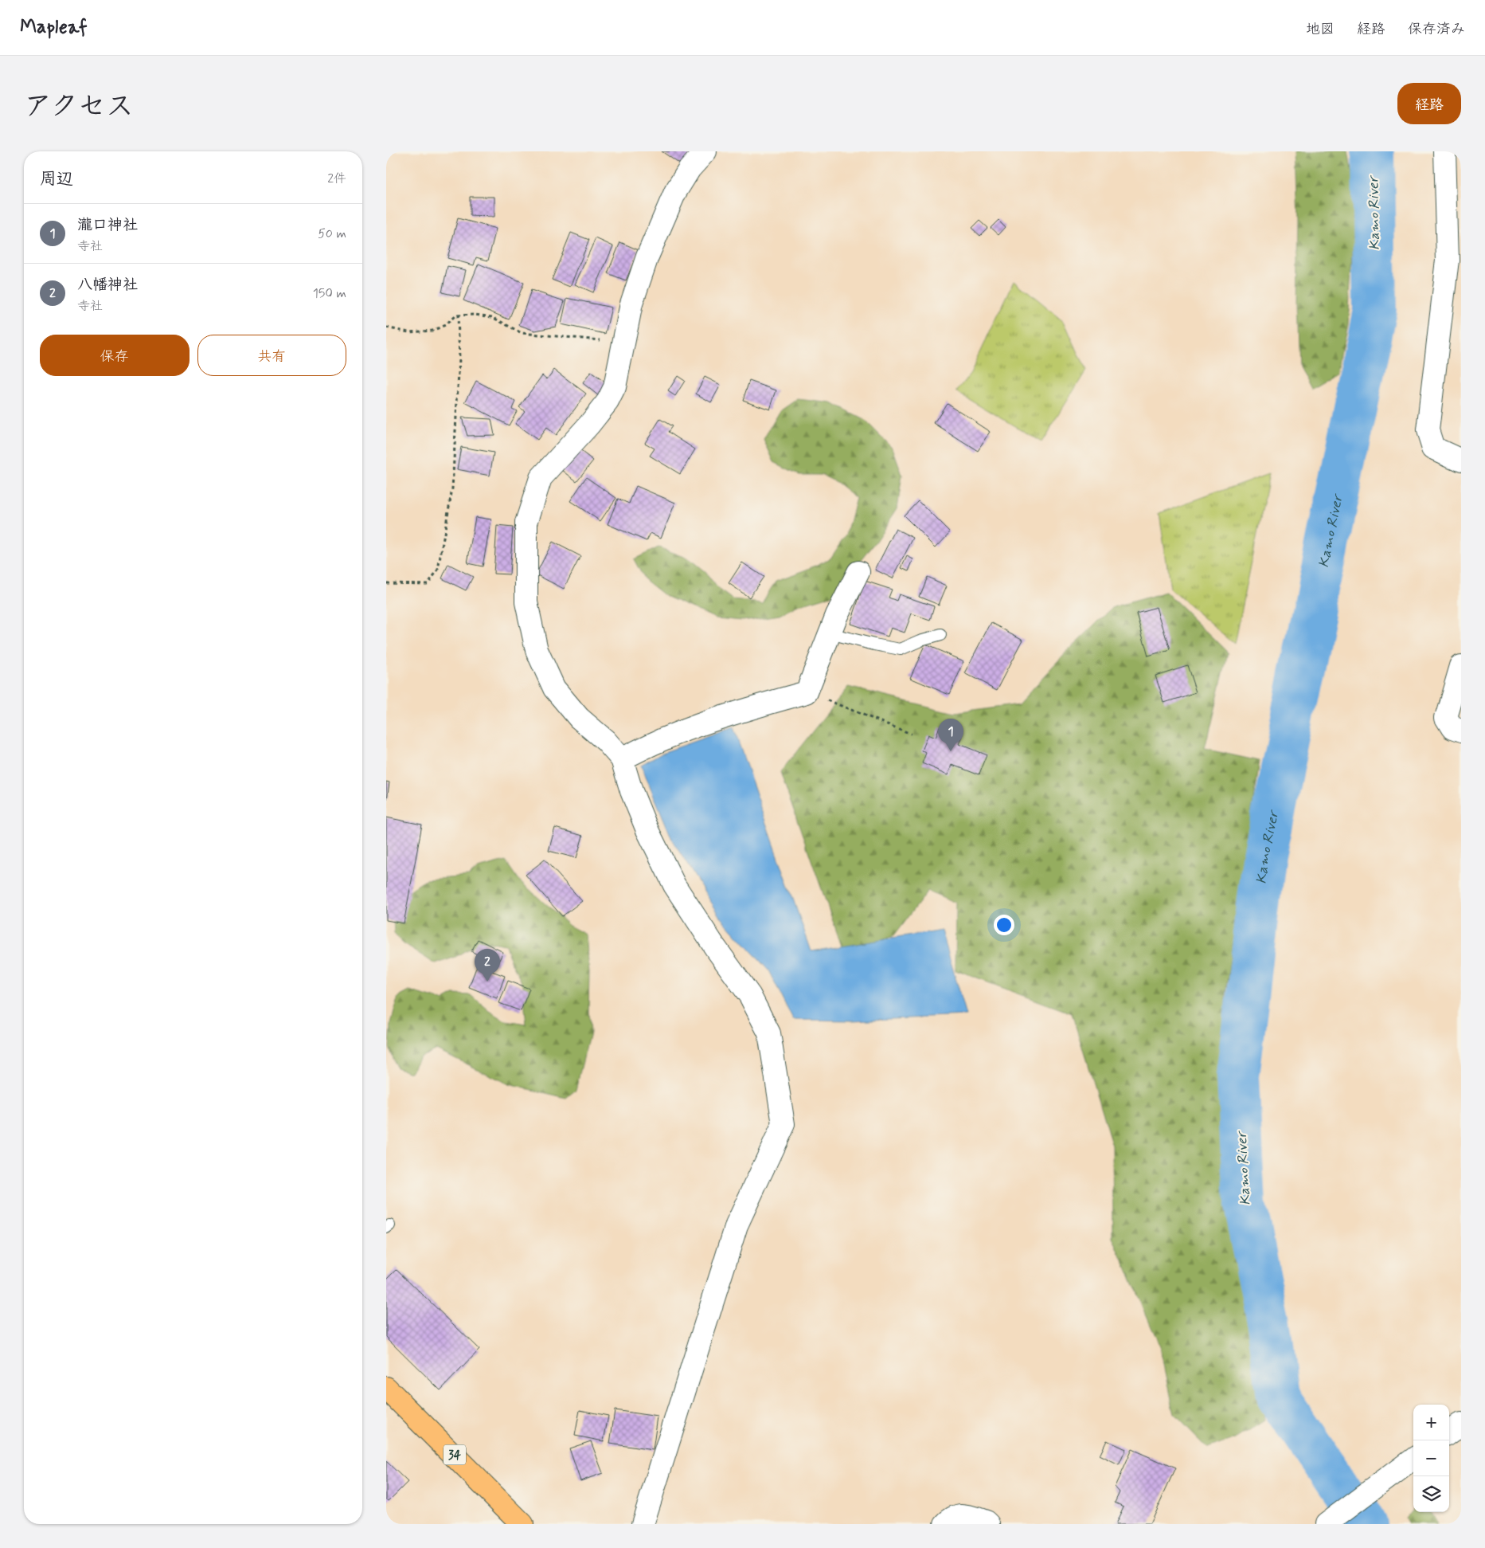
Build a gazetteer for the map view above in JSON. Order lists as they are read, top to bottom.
{
  "streets": {
    "main road": ["34"]
  },
  "water": ["Kamo River"],
  "page": {
    "header": "Mapleaf",
    "nav": ["地図", "経路", "保存済み"],
    "title": "アクセス",
    "buttons": [
      "経路",
      ["保存", "共有"]
    ],
    "heading": ["周辺", "2件"],
    "list": [
      {
        "mark": "1",
        "name": "瀧口神社",
        "note": "寺社",
        "value": "50 m"
      },
      {
        "mark": "2",
        "name": "八幡神社",
        "note": "寺社",
        "value": "150 m"
      }
    ],
    "pins": ["1", "2"],
    "map_buttons": ["+", "−"]
  }
}
